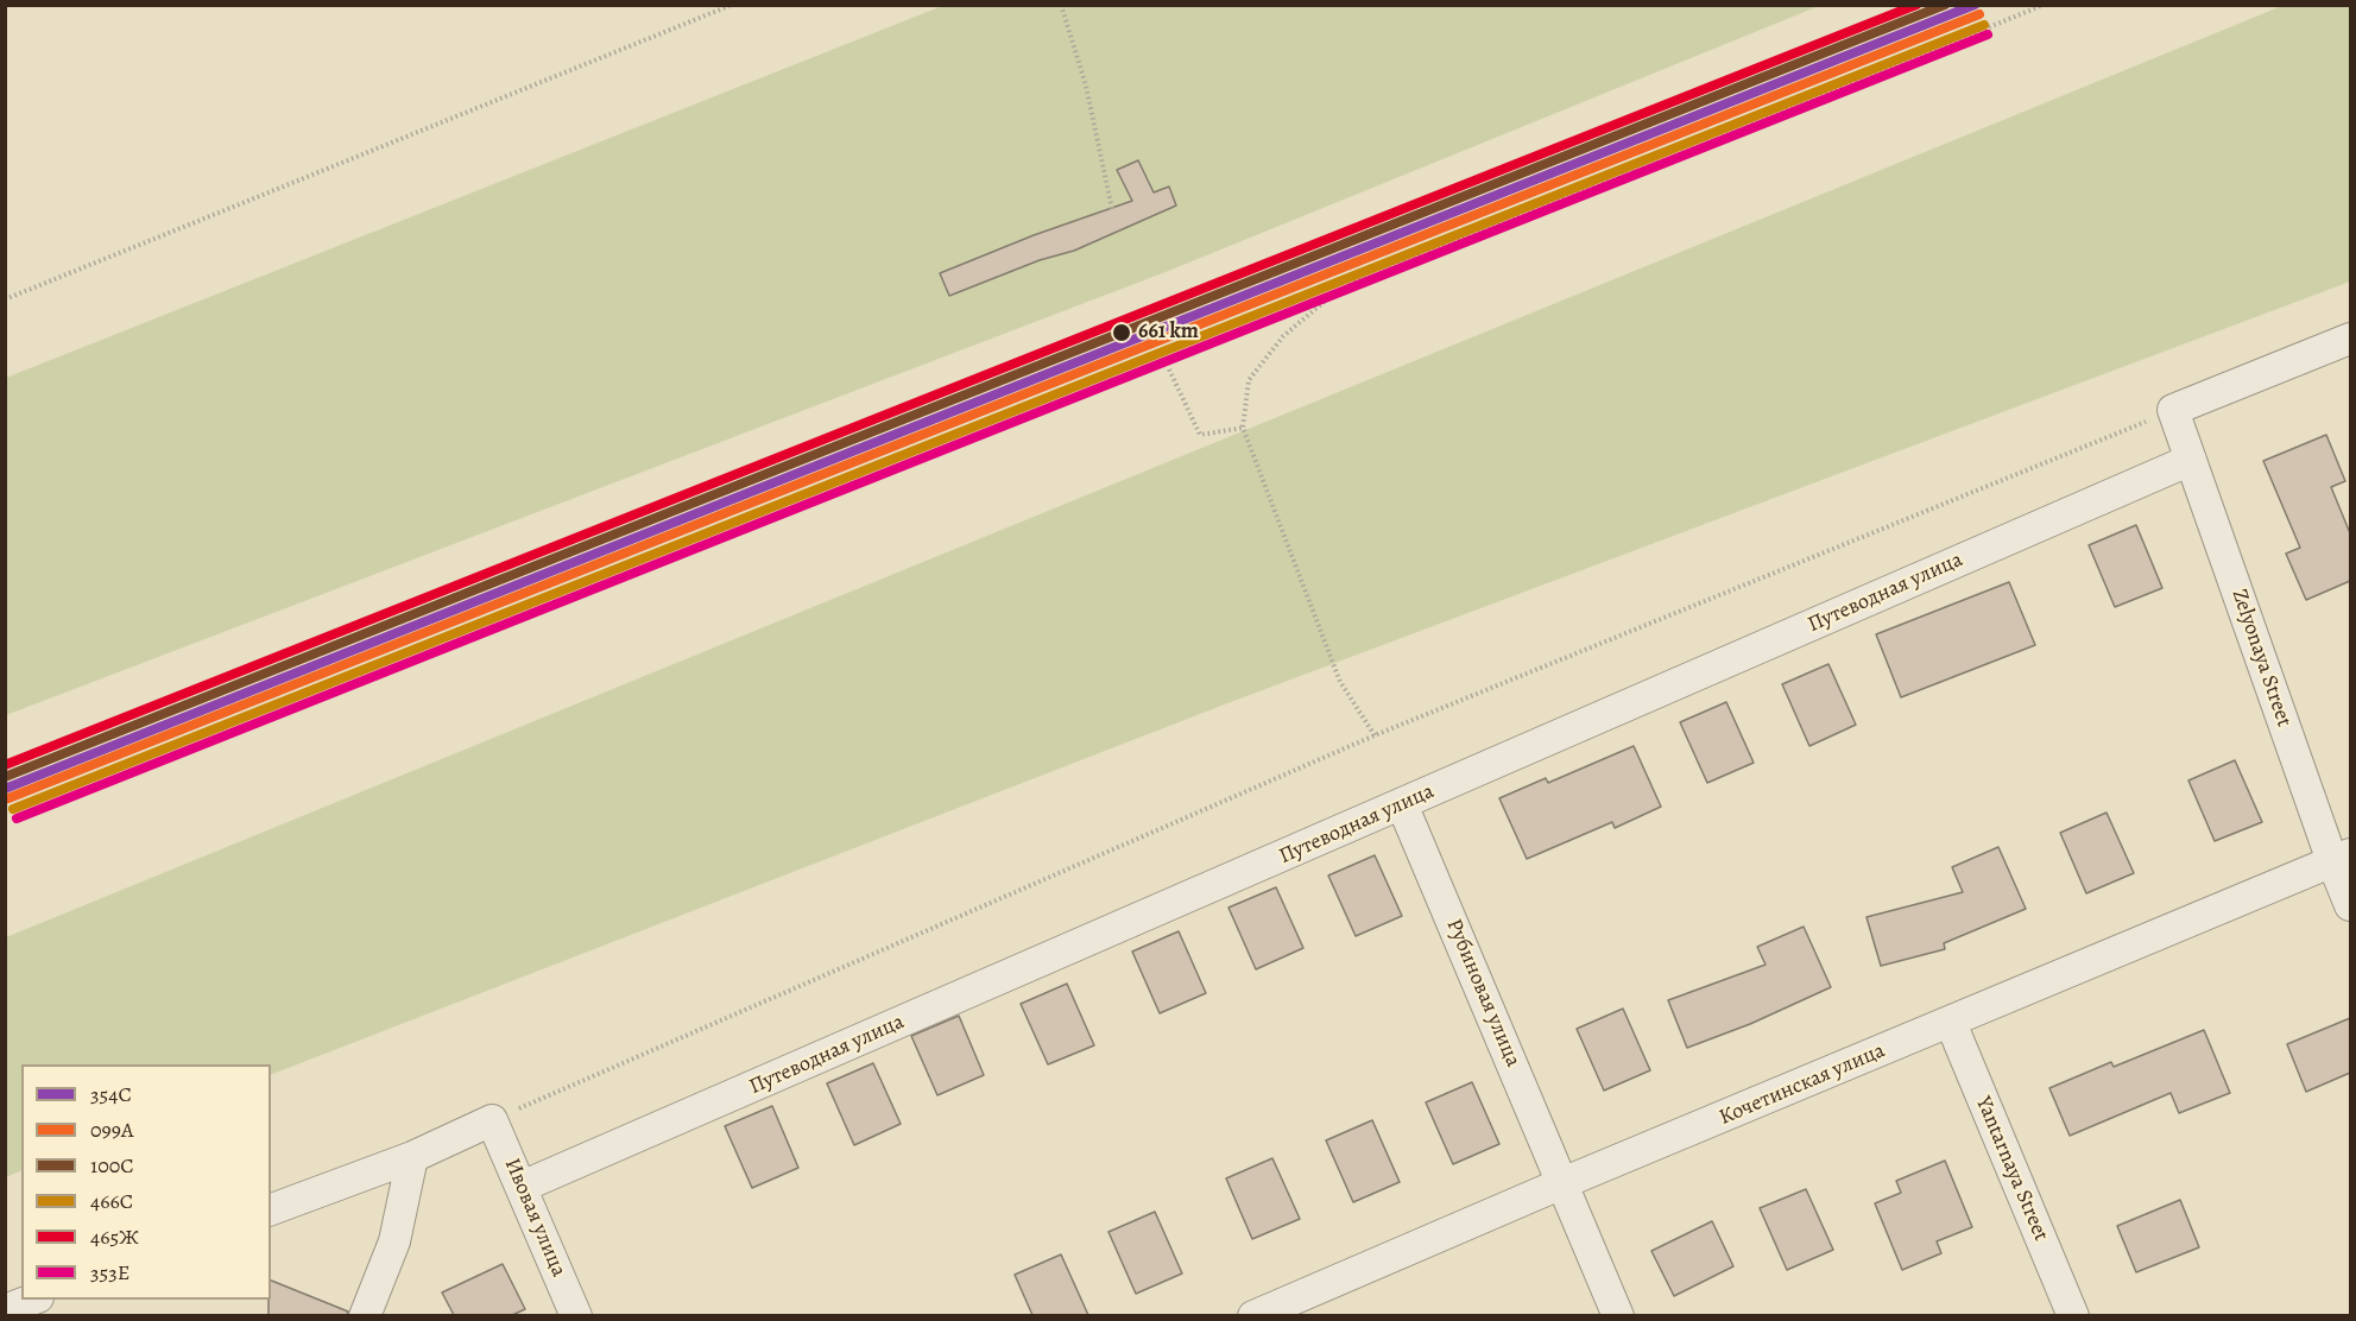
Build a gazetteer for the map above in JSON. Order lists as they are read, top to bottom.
{
  "streets": {
    "street": [
      "Путеводная улица",
      "Zelyonaya Street",
      "Рубиновая улица",
      "Кочетинская улица",
      "Yantarnaya Street",
      "Ивовая улица"
    ]
  },
  "crossings": [
    ["Путеводная улица", "Zelyonaya Street"],
    ["Путеводная улица", "Рубиновая улица"],
    ["Путеводная улица", "Ивовая улица"],
    ["Zelyonaya Street", "Кочетинская улица"],
    ["Рубиновая улица", "Кочетинская улица"],
    ["Кочетинская улица", "Yantarnaya Street"]
  ],
  "places": ["661 km"],
  "lines": [
    "transit line 354С",
    "transit line 100C",
    "transit line 465Ж",
    "transit line 099А",
    "transit line 466С",
    "transit line 353Е"
  ],
  "legend": [
    "354С",
    "099А",
    "100C",
    "466С",
    "465Ж",
    "353Е"
  ]
}
